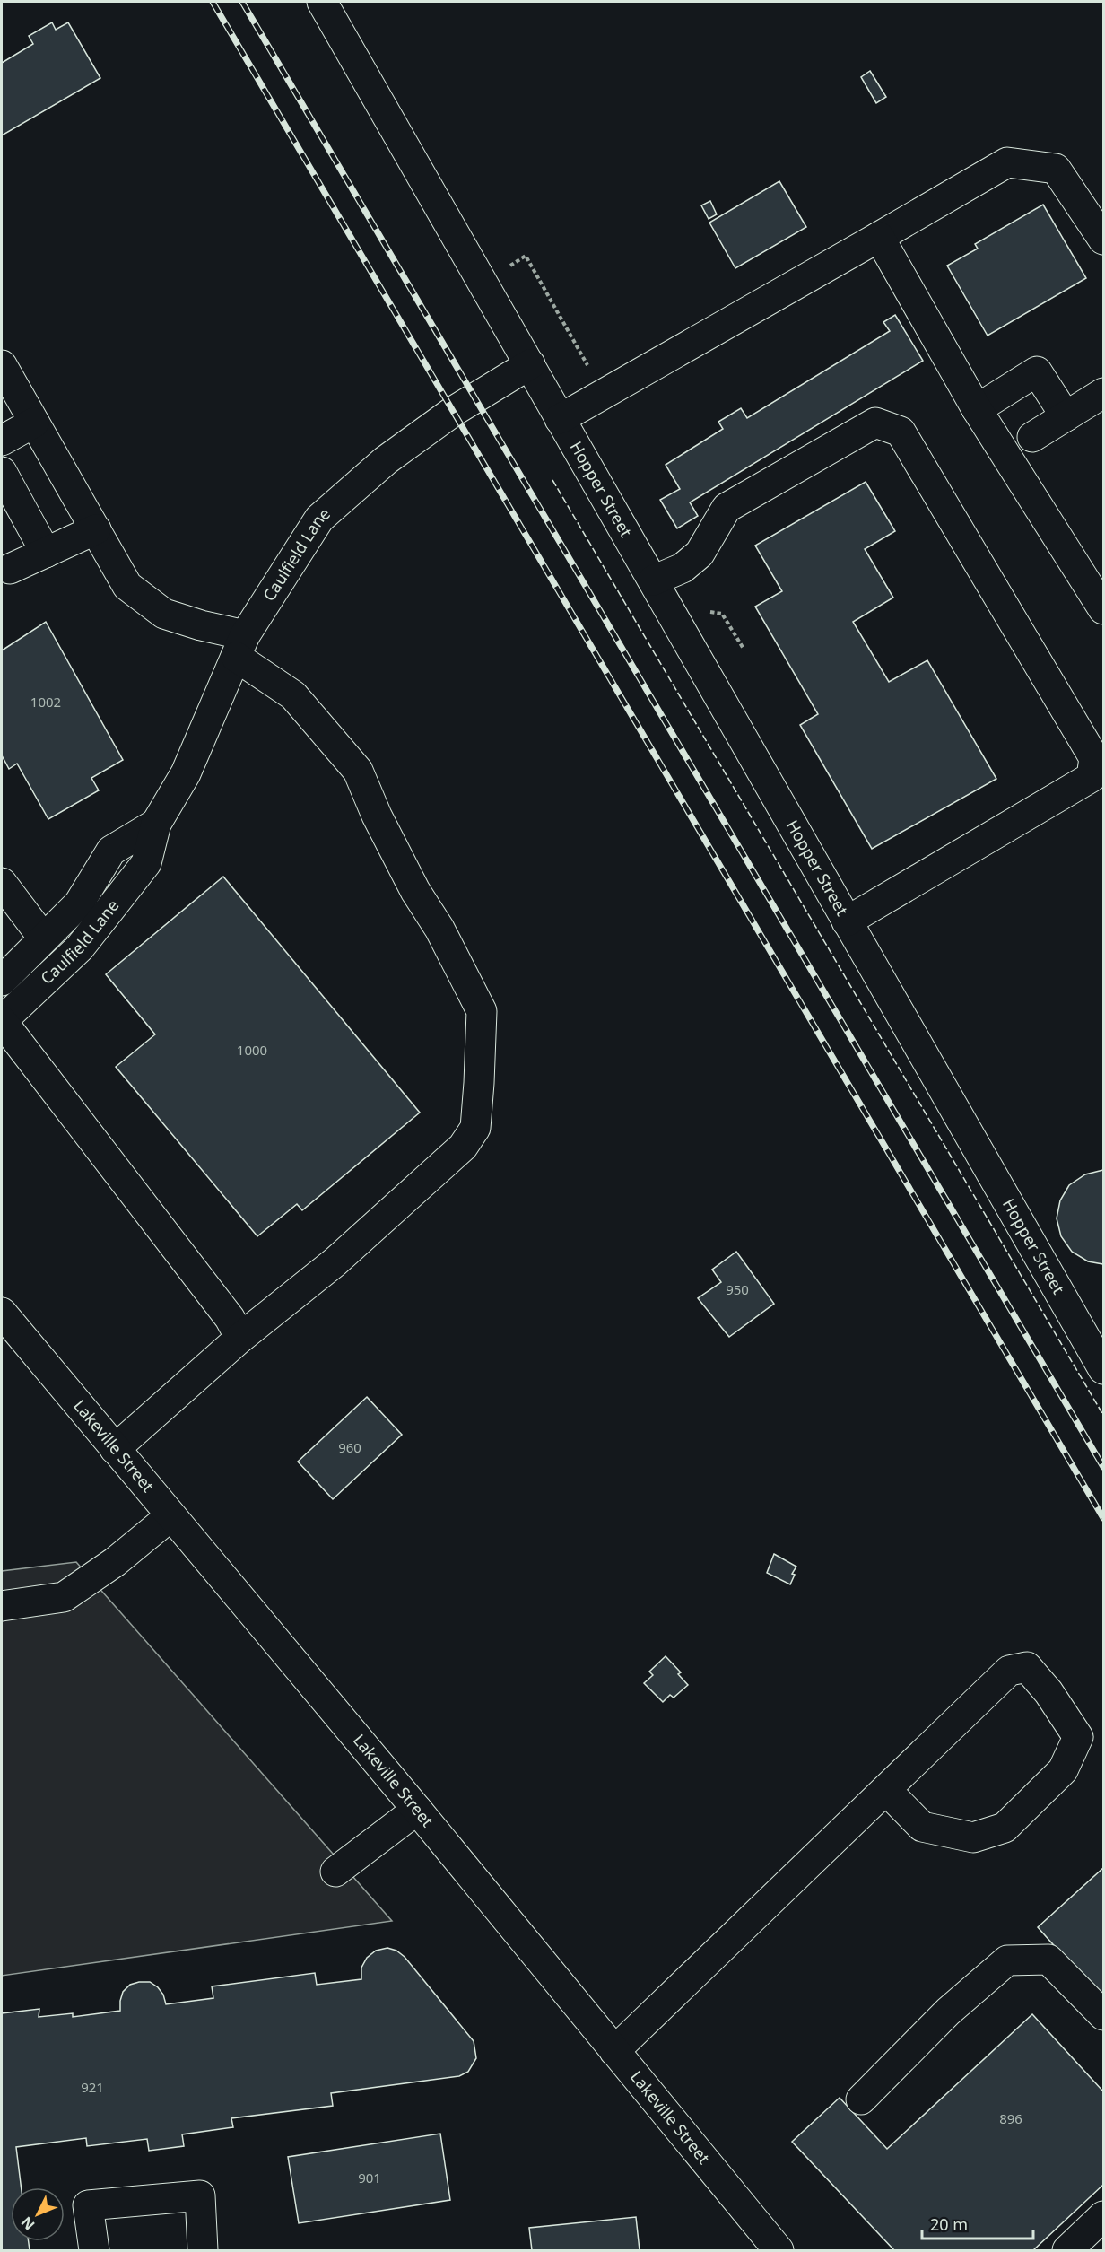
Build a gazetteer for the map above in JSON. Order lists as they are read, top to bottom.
{
  "streets": {
    "street": ["Hopper Street", "Caulfield Lane", "Lakeville Street"]
  },
  "crossings": [
    ["Hopper Street", "Caulfield Lane"]
  ],
  "house_numbers": [
    "1002",
    "1000",
    "950",
    "960",
    "921",
    "896",
    "901"
  ],
  "scale_bar": "20 m",
  "north": "bottom left"
}
